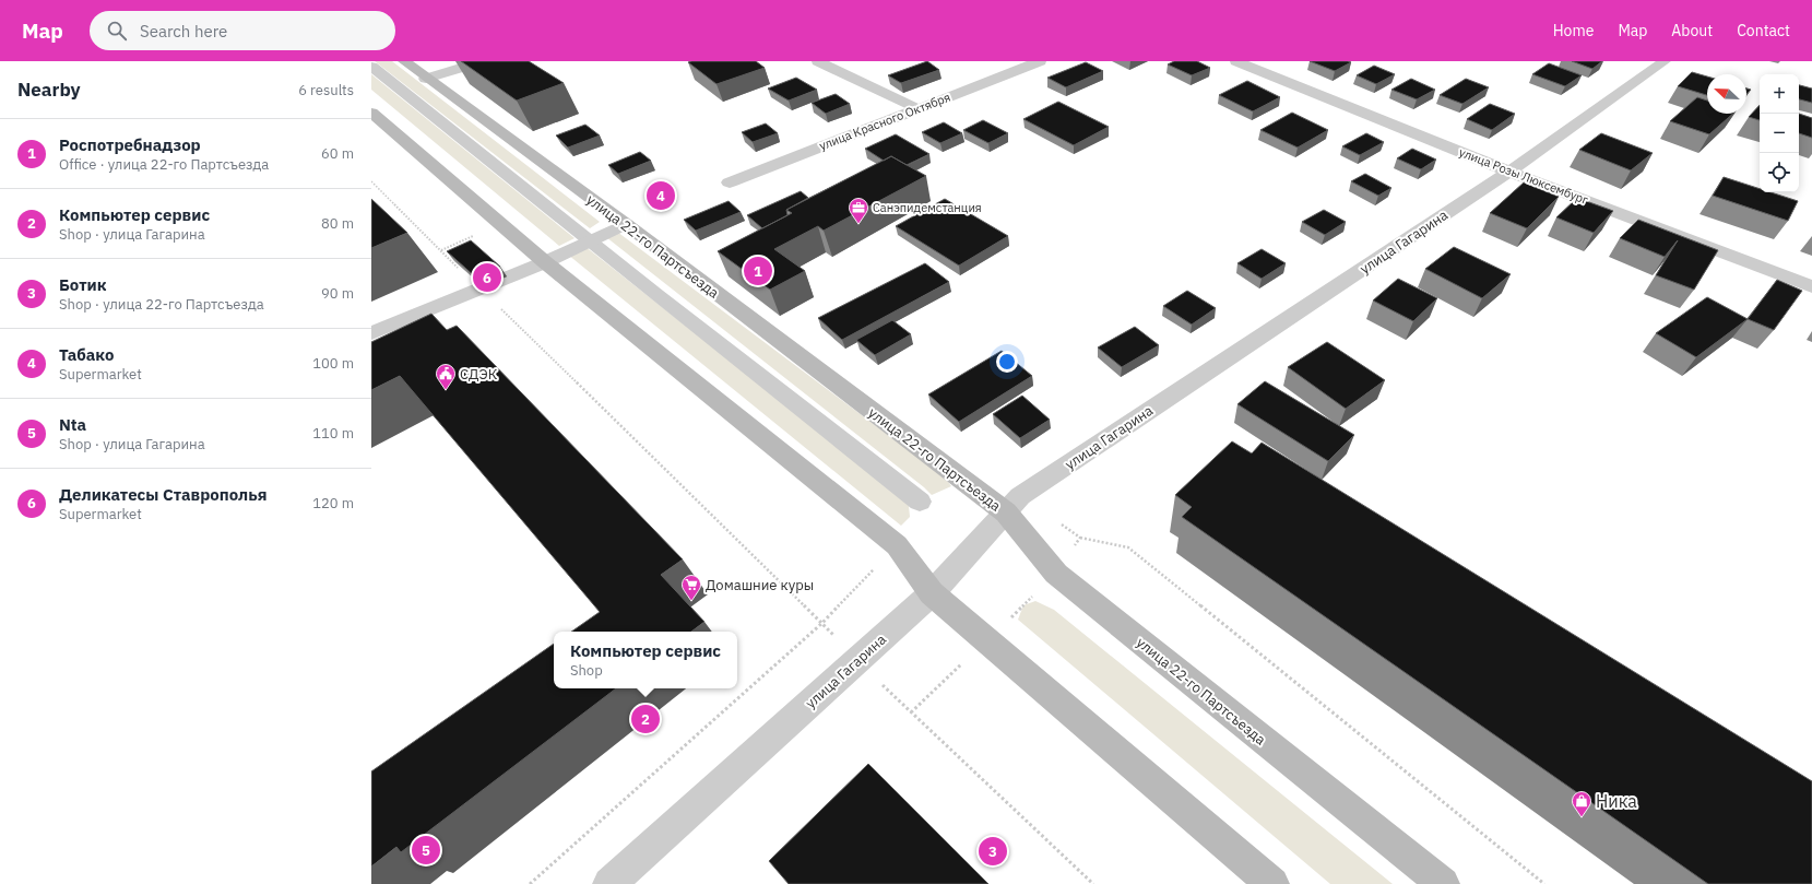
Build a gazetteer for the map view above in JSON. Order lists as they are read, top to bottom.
{
  "streets": {
    "main road": ["улица 22-го Партсъезда"],
    "street": ["улица Красного Октября", "улица Розы Люксембург", "улица Гагарина"]
  },
  "crossings": [
    ["улица Розы Люксембург", "улица Гагарина"],
    ["улица Гагарина", "улица 22-го Партсъезда"]
  ],
  "places": {
    "office": ["Санэпидемстанция"],
    "public building": ["СДЭК"],
    "supermarket": ["Домашние куры"],
    "shop": ["Ника"]
  },
  "north": "top left",
  "page": {
    "header": "Map",
    "search": "Search here",
    "nav": [
      "Home",
      "Map",
      "About",
      "Contact"
    ],
    "heading": ["Nearby", "6 results"],
    "map_buttons": ["+", "−"],
    "list": [
      {
        "mark": "1",
        "name": "Роспотребнадзор",
        "note": "Office · улица 22-го Партсъезда",
        "value": "60 m"
      },
      {
        "mark": "2",
        "name": "Компьютер сервис",
        "note": "Shop · улица Гагарина",
        "value": "80 m"
      },
      {
        "mark": "3",
        "name": "Ботик",
        "note": "Shop · улица 22-го Партсъезда",
        "value": "90 m"
      },
      {
        "mark": "4",
        "name": "Табако",
        "note": "Supermarket",
        "value": "100 m"
      },
      {
        "mark": "5",
        "name": "Nta",
        "note": "Shop · улица Гагарина",
        "value": "110 m"
      },
      {
        "mark": "6",
        "name": "Деликатесы Ставрополья",
        "note": "Supermarket",
        "value": "120 m"
      }
    ],
    "pins": [
      "4",
      "1",
      "6",
      "2",
      "5",
      "3"
    ],
    "popup": ["Компьютер сервис", "Shop"]
  }
}
